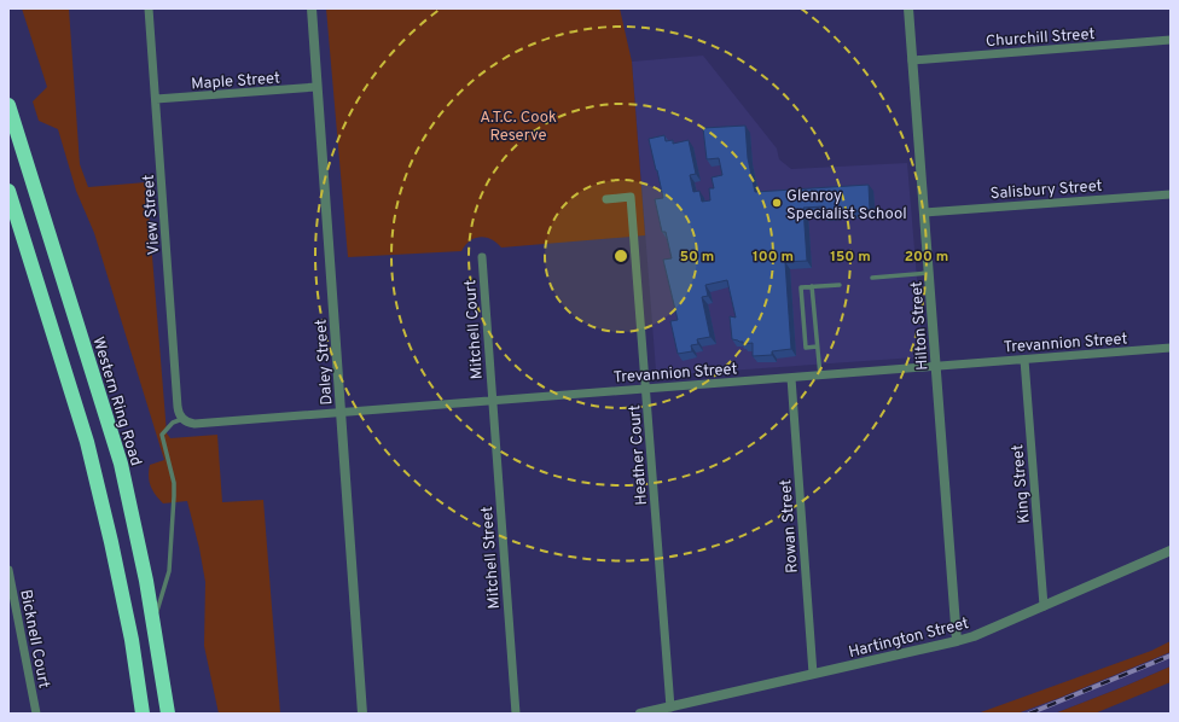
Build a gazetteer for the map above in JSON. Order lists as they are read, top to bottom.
{
  "streets": {
    "highway": ["Western Ring Road"],
    "street": [
      "Churchill Street",
      "Maple Street",
      "Salisbury Street",
      "View Street",
      "Hilton Street",
      "Mitchell Court",
      "Trevannion Street",
      "Daley Street",
      "Heather Court",
      "King Street",
      "Rowan Street",
      "Mitchell Street",
      "Hartington Street",
      "Bicknell Court"
    ]
  },
  "crossings": [
    ["Churchill Street", "Hilton Street"],
    ["Maple Street", "View Street"],
    ["Maple Street", "Daley Street"],
    ["Salisbury Street", "Hilton Street"],
    ["View Street", "Trevannion Street"],
    ["Hilton Street", "Trevannion Street"],
    ["Hilton Street", "Hartington Street"],
    ["Mitchell Court", "Trevannion Street"],
    ["Mitchell Court", "Mitchell Street"],
    ["Trevannion Street", "Daley Street"],
    ["Trevannion Street", "Heather Court"],
    ["Trevannion Street", "King Street"],
    ["Trevannion Street", "Rowan Street"],
    ["Trevannion Street", "Mitchell Street"],
    ["Heather Court", "Hartington Street"],
    ["King Street", "Hartington Street"],
    ["Rowan Street", "Hartington Street"]
  ],
  "parks": ["A.T.C. Cook Reserve"],
  "places": ["Glenroy Specialist School"],
  "rings": [
    "50 m",
    "100 m",
    "150 m",
    "200 m"
  ]
}
